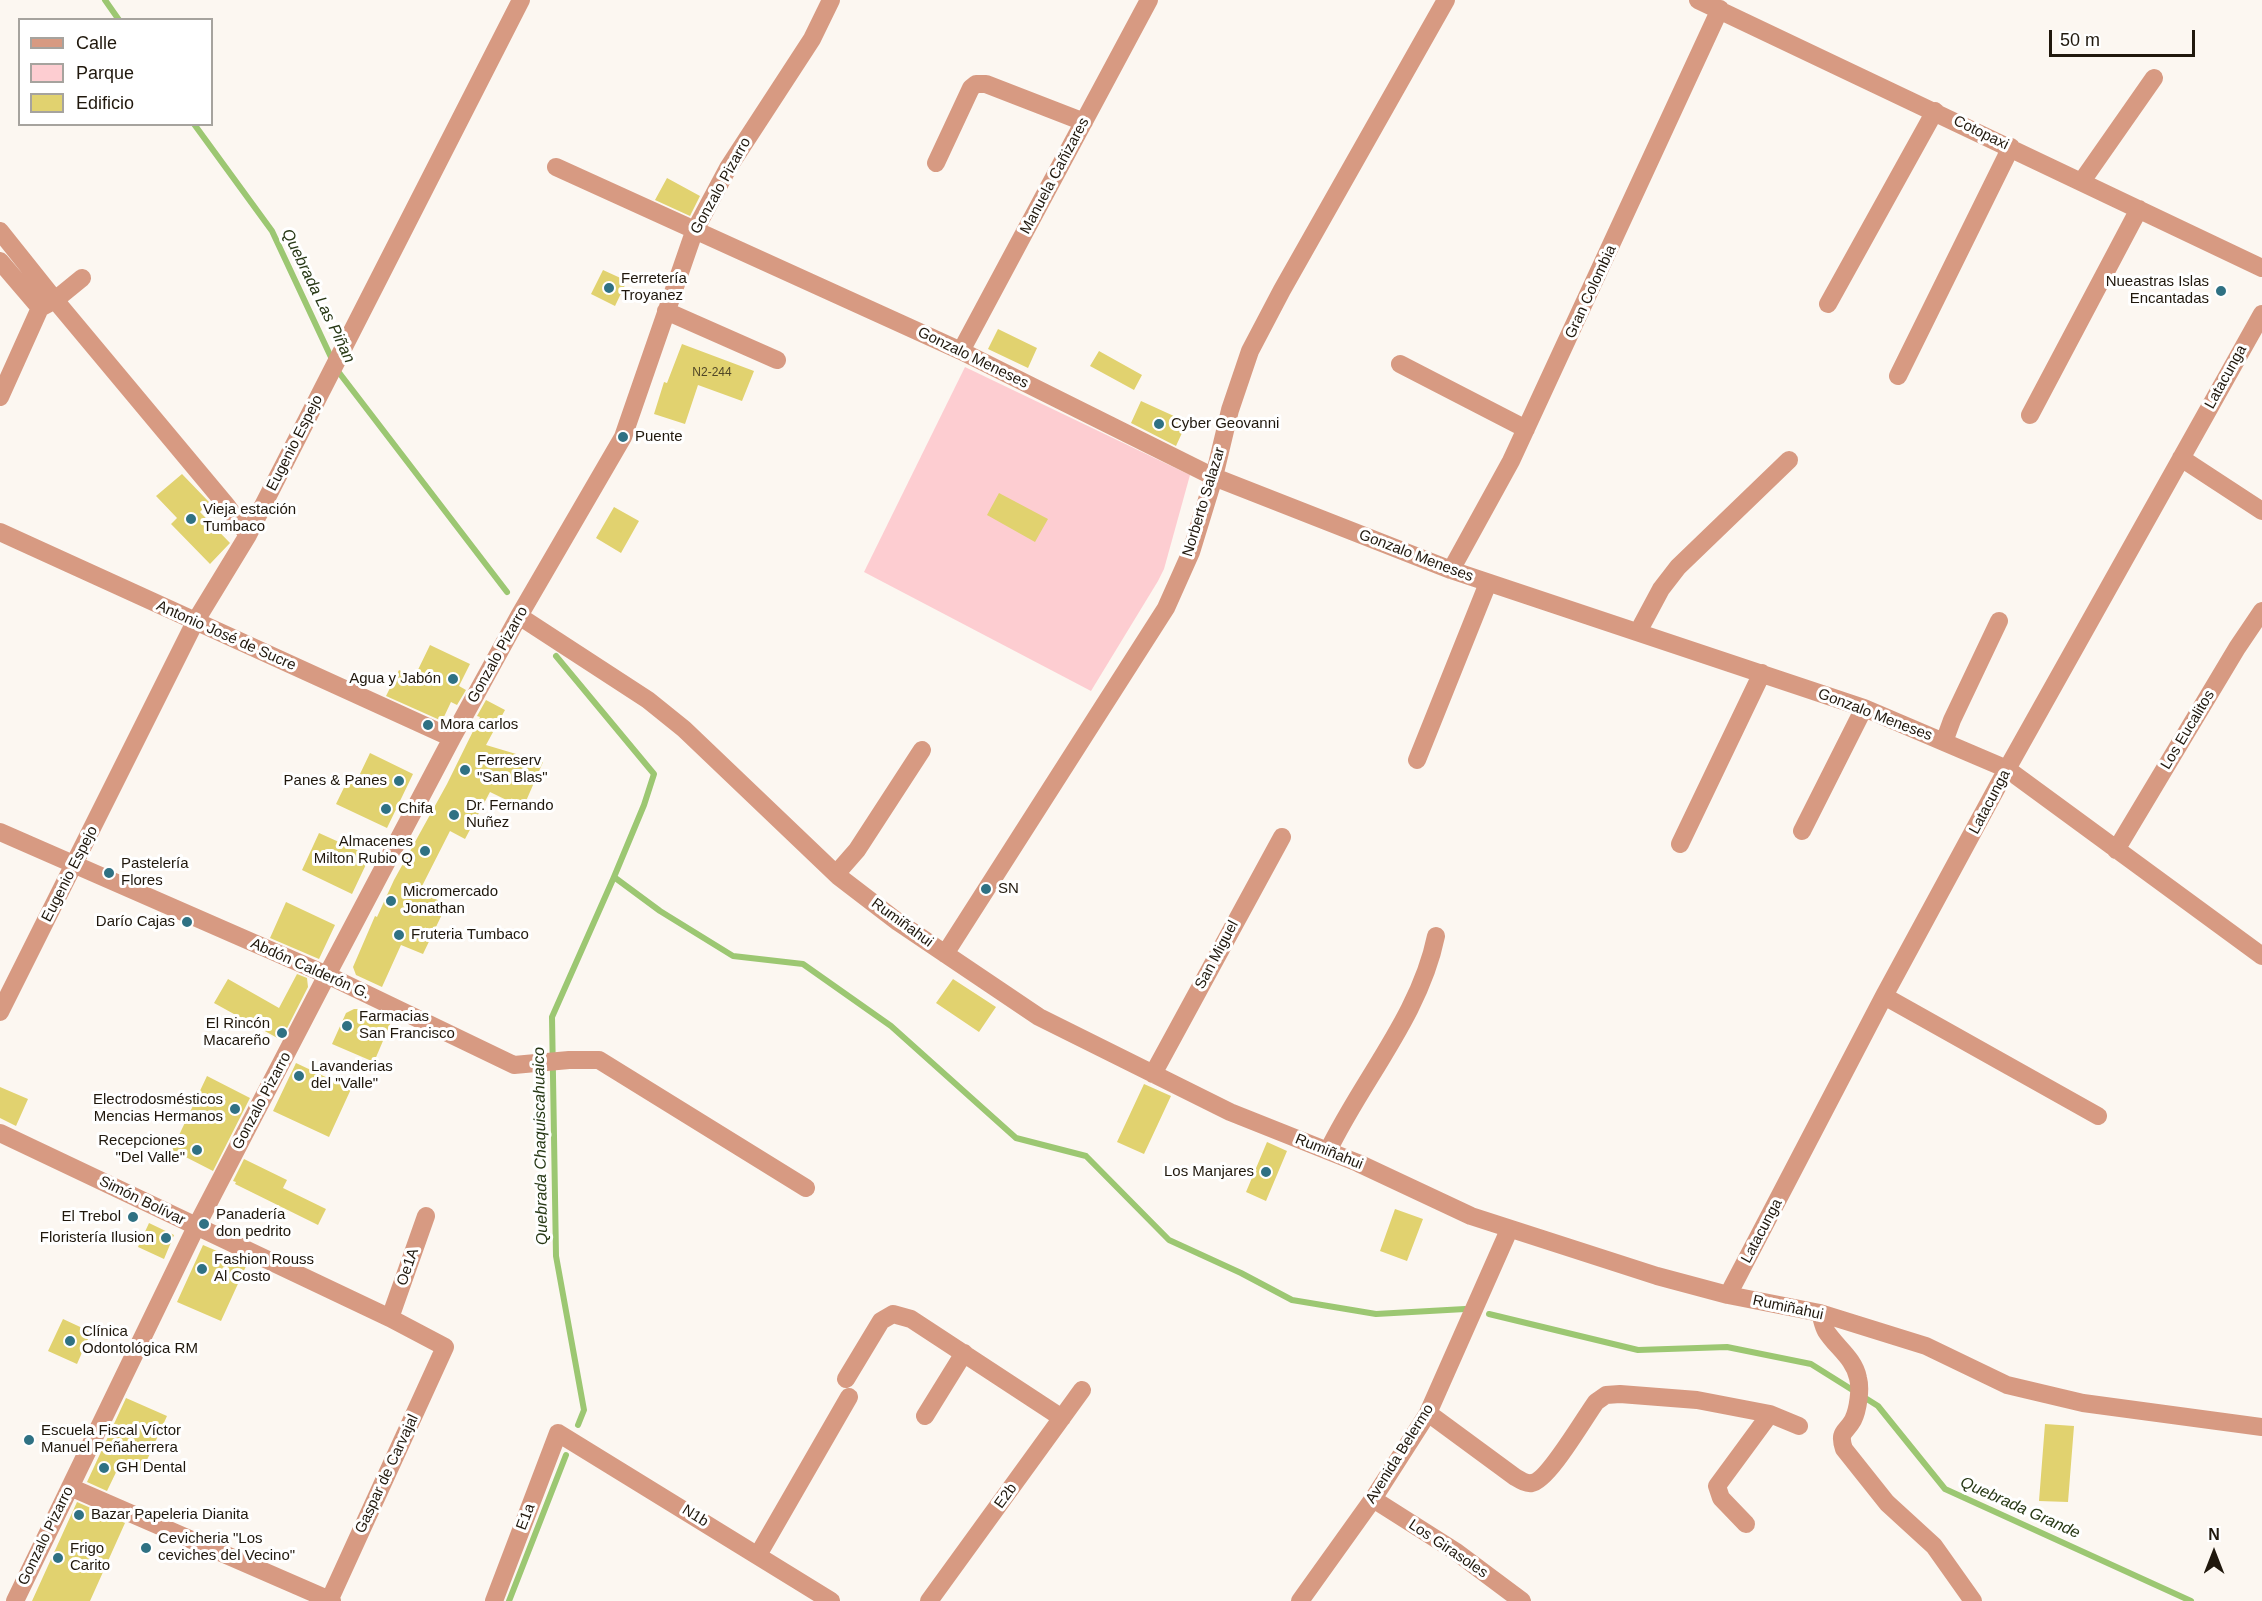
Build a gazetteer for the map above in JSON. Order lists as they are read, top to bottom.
{
  "streets": {
    "street": [
      "Cotopaxi",
      "Manuela Cañizares",
      "Gonzalo Pizarro",
      "Gran Colombia",
      "Gonzalo Meneses",
      "Latacunga",
      "Eugenio Espejo",
      "Norberto Salazar",
      "Antonio José de Sucre",
      "Los Eucalitos",
      "Rumiñahui",
      "San Miguel",
      "Abdón Calderón G.",
      "Simón Bolívar",
      "Oe1A",
      "Avenida Belermo",
      "Gaspar de Carvajal",
      "E2b",
      "N1b",
      "E1a",
      "Los Girasoles"
    ]
  },
  "crossings": [
    ["Cotopaxi", "Gran Colombia"],
    ["Manuela Cañizares", "Gonzalo Meneses"],
    ["Gonzalo Pizarro", "Gonzalo Meneses"],
    ["Gonzalo Pizarro", "Antonio José de Sucre"],
    ["Gonzalo Pizarro", "Rumiñahui"],
    ["Gonzalo Pizarro", "Abdón Calderón G."],
    ["Gonzalo Pizarro", "Simón Bolívar"],
    ["Gran Colombia", "Gonzalo Meneses"],
    ["Gonzalo Meneses", "Latacunga"],
    ["Gonzalo Meneses", "Norberto Salazar"],
    ["Gonzalo Meneses", "Los Eucalitos"],
    ["Latacunga", "Rumiñahui"],
    ["Eugenio Espejo", "Antonio José de Sucre"],
    ["Eugenio Espejo", "Abdón Calderón G."],
    ["Norberto Salazar", "Rumiñahui"],
    ["Rumiñahui", "San Miguel"],
    ["Rumiñahui", "Avenida Belermo"],
    ["Simón Bolívar", "Oe1A"],
    ["Simón Bolívar", "Gaspar de Carvajal"],
    ["Avenida Belermo", "Los Girasoles"],
    ["N1b", "E1a"]
  ],
  "water": ["Quebrada Las Piñan", "Quebrada Chaquiscahuaico", "Quebrada Grande"],
  "places": [
    "Ferretería Troyanez",
    "Nueastras Islas Encantadas",
    "Cyber Geovanni",
    "Puente",
    "Vieja estación Tumbaco",
    "Agua y Jabón",
    "Mora carlos",
    "Ferreserv \"San Blas\"",
    "Panes & Panes",
    "Chifa",
    "Dr. Fernando Nuñez",
    "Almacenes Milton Rubio Q",
    "Pastelería Flores",
    "SN",
    "Micromercado Jonathan",
    "Darío Cajas",
    "Fruteria Tumbaco",
    "Farmacias San Francisco",
    "El Rincón Macareño",
    "Lavanderias del \"Valle\"",
    "Electrodosmésticos Mencias Hermanos",
    "Recepciones \"Del Valle\"",
    "Los Manjares",
    "El Trebol",
    "Panadería don pedrito",
    "Floristería Ilusion",
    "Fashion Rouss Al Costo",
    "Clínica Odontológica RM",
    "Escuela Fiscal Víctor Manuel Peñaherrera",
    "GH Dental",
    "Bazar Papeleria Dianita",
    "Cevicheria \"Los ceviches del Vecino\"",
    "Frigo Carito"
  ],
  "house_numbers": ["N2-244"],
  "legend": ["Calle", "Parque", "Edificio"],
  "scale_bar": "50 m",
  "north": "top"
}
